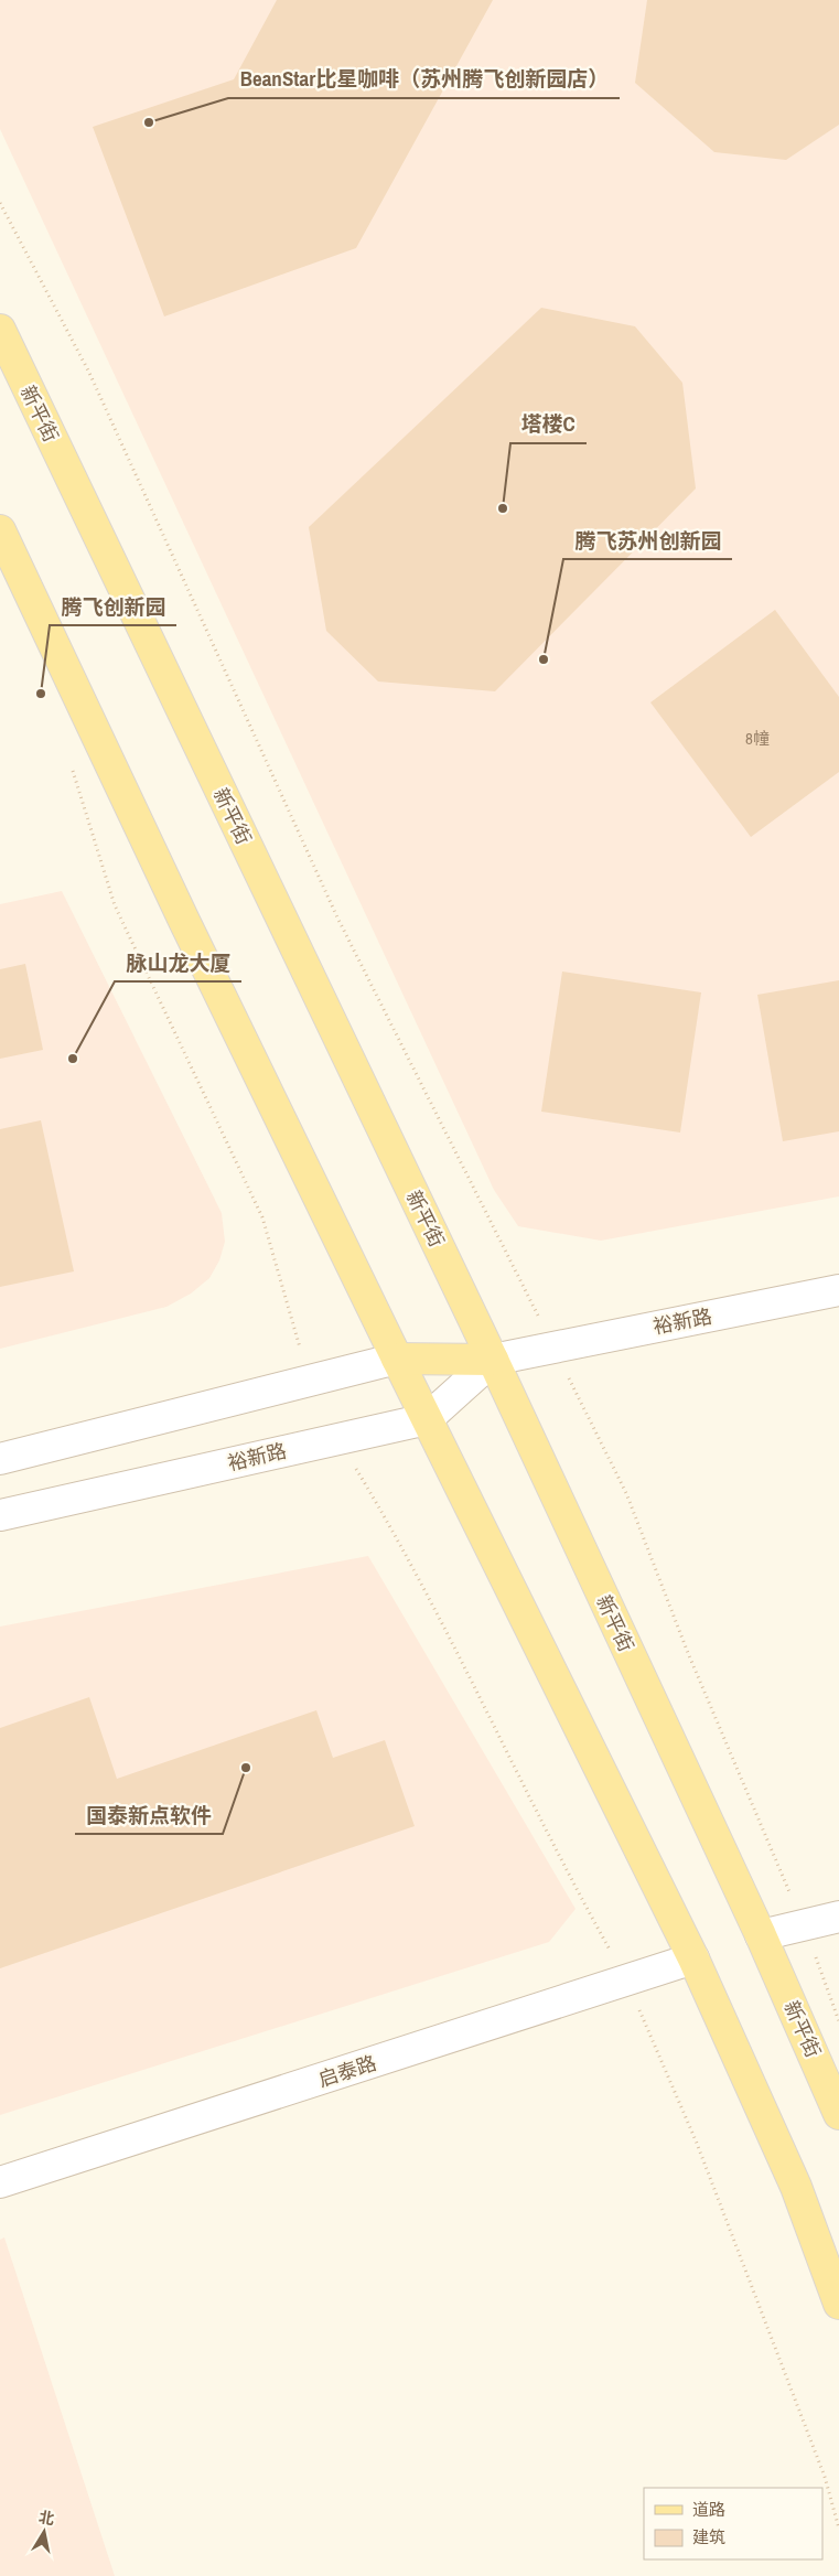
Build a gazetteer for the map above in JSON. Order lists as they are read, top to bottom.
{
  "streets": {
    "main road": ["新平街", "裕新路"],
    "street": ["启泰路"]
  },
  "crossings": [
    ["新平街", "裕新路"]
  ],
  "places": [
    "BeanStar比星咖啡（苏州腾飞创新园店）",
    "塔楼C",
    "腾飞苏州创新园",
    "腾飞创新园",
    "脉山龙大厦",
    "国泰新点软件"
  ],
  "house_numbers": ["8幢"],
  "legend": ["道路", "建筑"],
  "north": "top"
}
